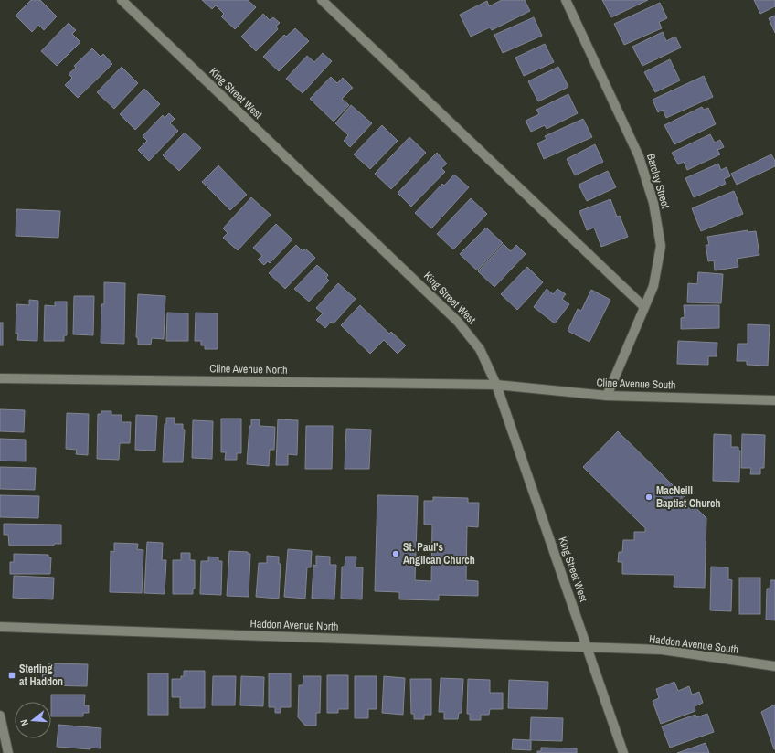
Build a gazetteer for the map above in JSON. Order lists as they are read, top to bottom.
{
  "streets": {
    "street": [
      "King Street West",
      "Barclay Street",
      "Cline Avenue North",
      "Cline Avenue South",
      "Haddon Avenue North",
      "Haddon Avenue South"
    ]
  },
  "crossings": [
    ["King Street West", "Cline Avenue North"],
    ["King Street West", "Cline Avenue South"],
    ["King Street West", "Haddon Avenue North"],
    ["King Street West", "Haddon Avenue South"],
    ["Barclay Street", "Cline Avenue South"],
    ["Cline Avenue North", "Cline Avenue South"],
    ["Haddon Avenue North", "Haddon Avenue South"]
  ],
  "places": {
    "other": ["MacNeill Baptist Church", "St. Paul's Anglican Church"],
    "transit": ["Sterling at Haddon"]
  },
  "north": "left"
}
